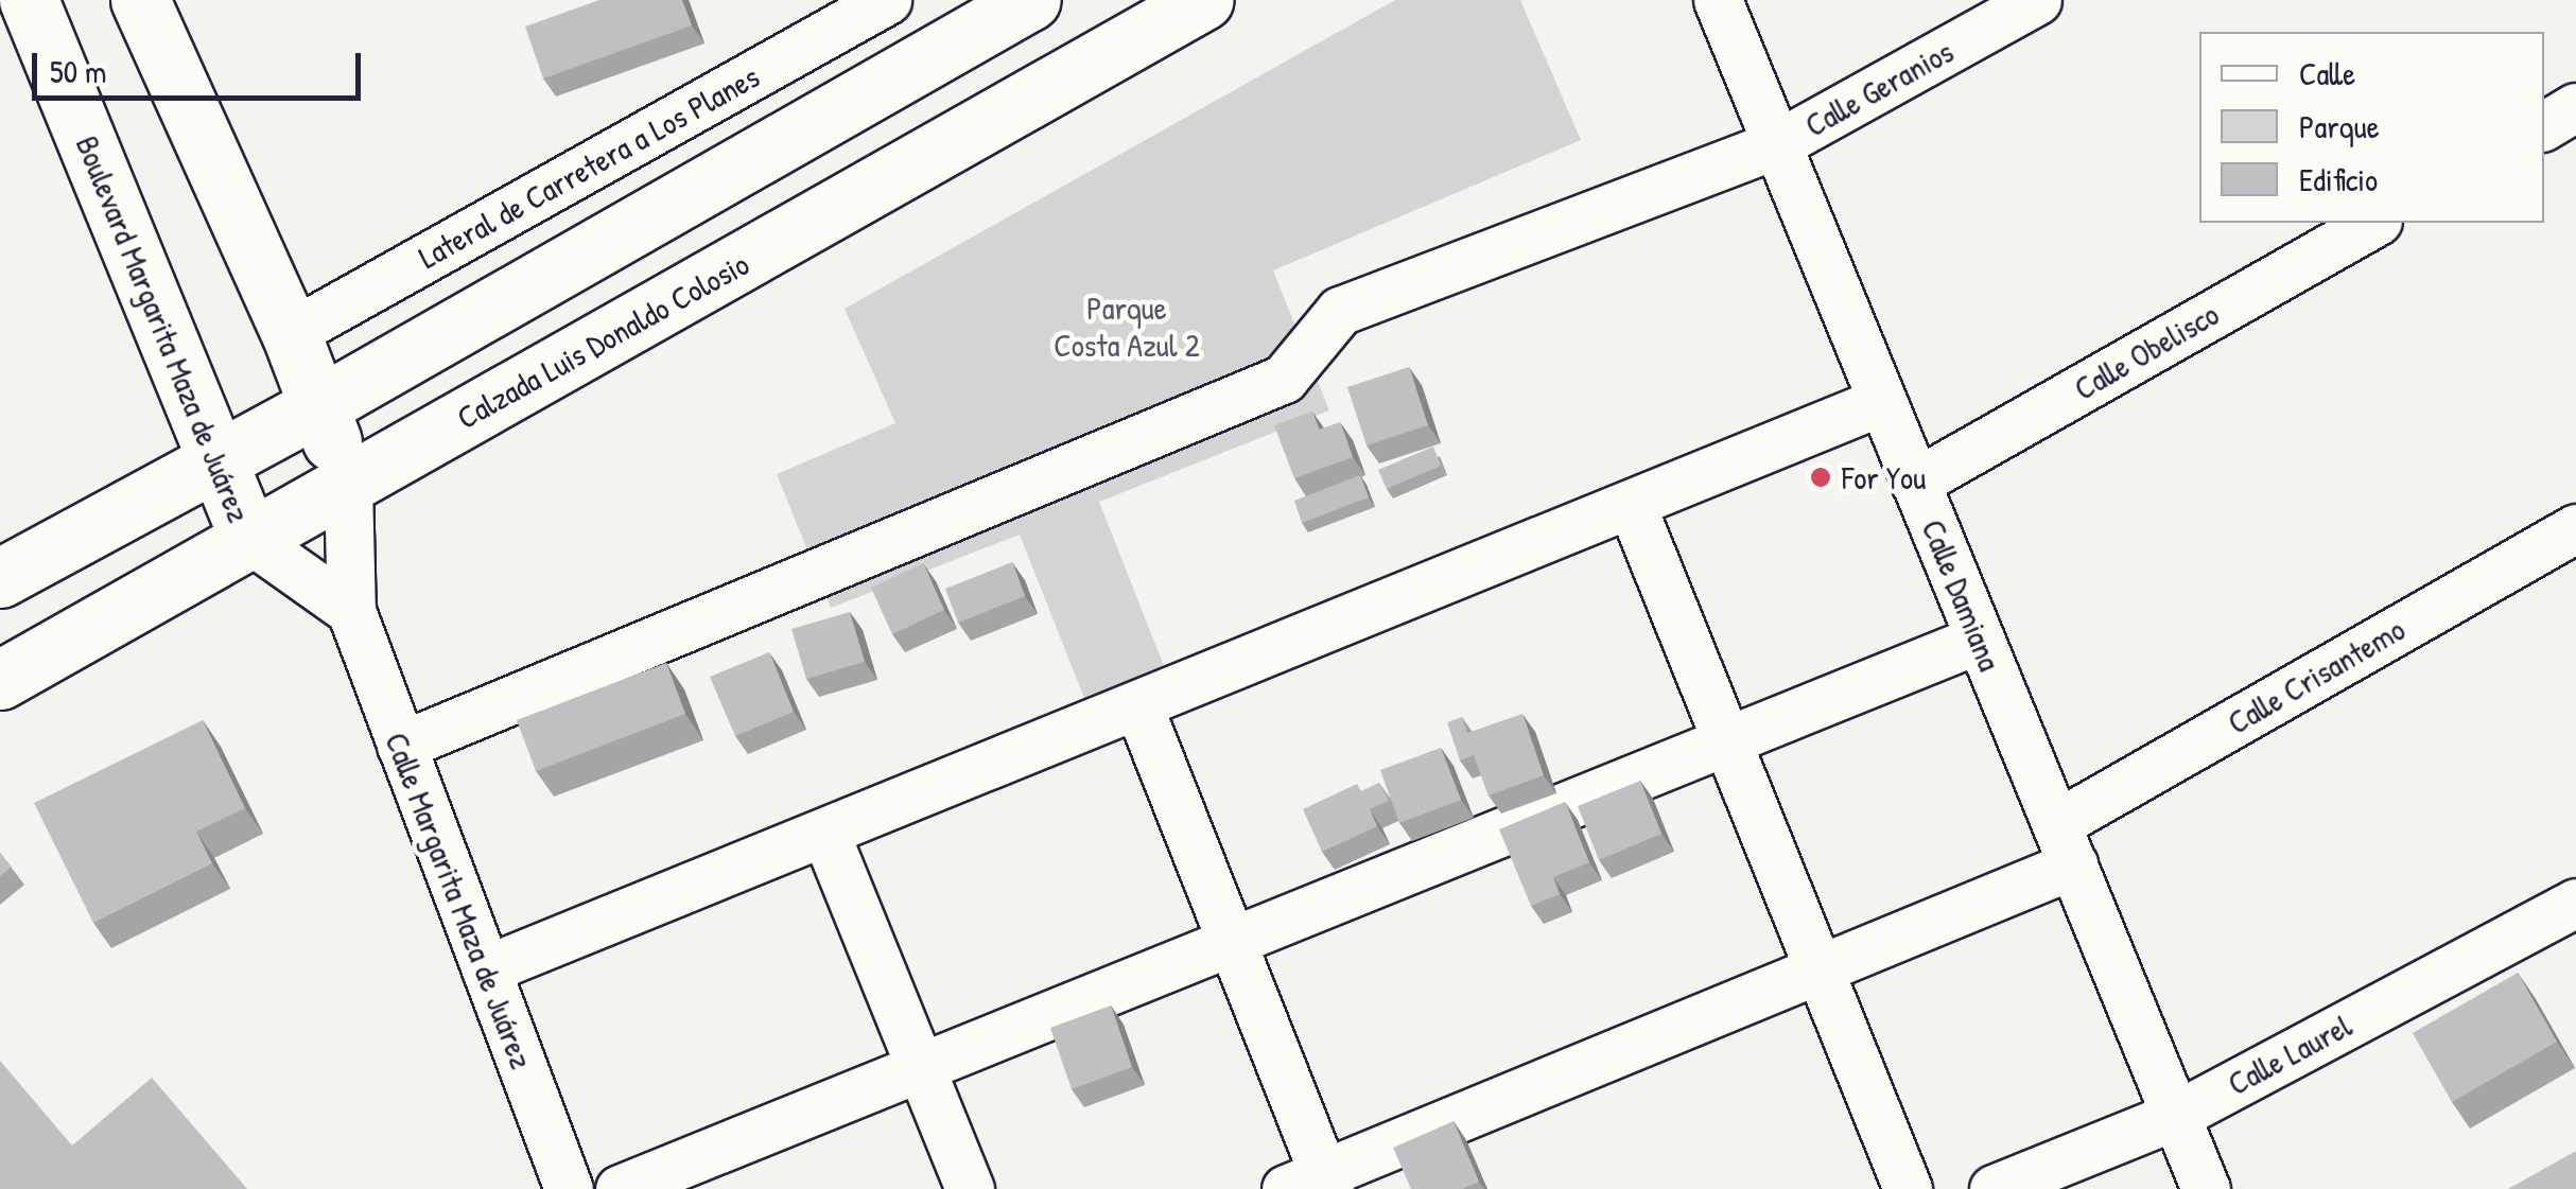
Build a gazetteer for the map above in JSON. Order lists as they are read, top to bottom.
{
  "streets": {
    "main road": ["Boulevard Margarita Maza de Juárez", "Calzada Luis Donaldo Colosio"],
    "street": [
      "Calle Geranios",
      "Lateral de Carretera a Los Planes",
      "Calle Obelisco",
      "Calle Damiana",
      "Calle Crisantemo",
      "Calle Margarita Maza de Juárez",
      "Calle Laurel"
    ]
  },
  "crossings": [
    ["Calle Geranios", "Calle Damiana"],
    ["Calle Geranios", "Calle Margarita Maza de Juárez"],
    ["Boulevard Margarita Maza de Juárez", "Calzada Luis Donaldo Colosio"],
    ["Calzada Luis Donaldo Colosio", "Calle Margarita Maza de Juárez"],
    ["Calle Obelisco", "Calle Damiana"],
    ["Calle Damiana", "Calle Crisantemo"],
    ["Calle Damiana", "Calle Laurel"]
  ],
  "parks": ["Parque Costa Azul 2"],
  "places": ["For You"],
  "legend": ["Calle", "Parque", "Edificio"],
  "scale_bar": "50 m"
}
